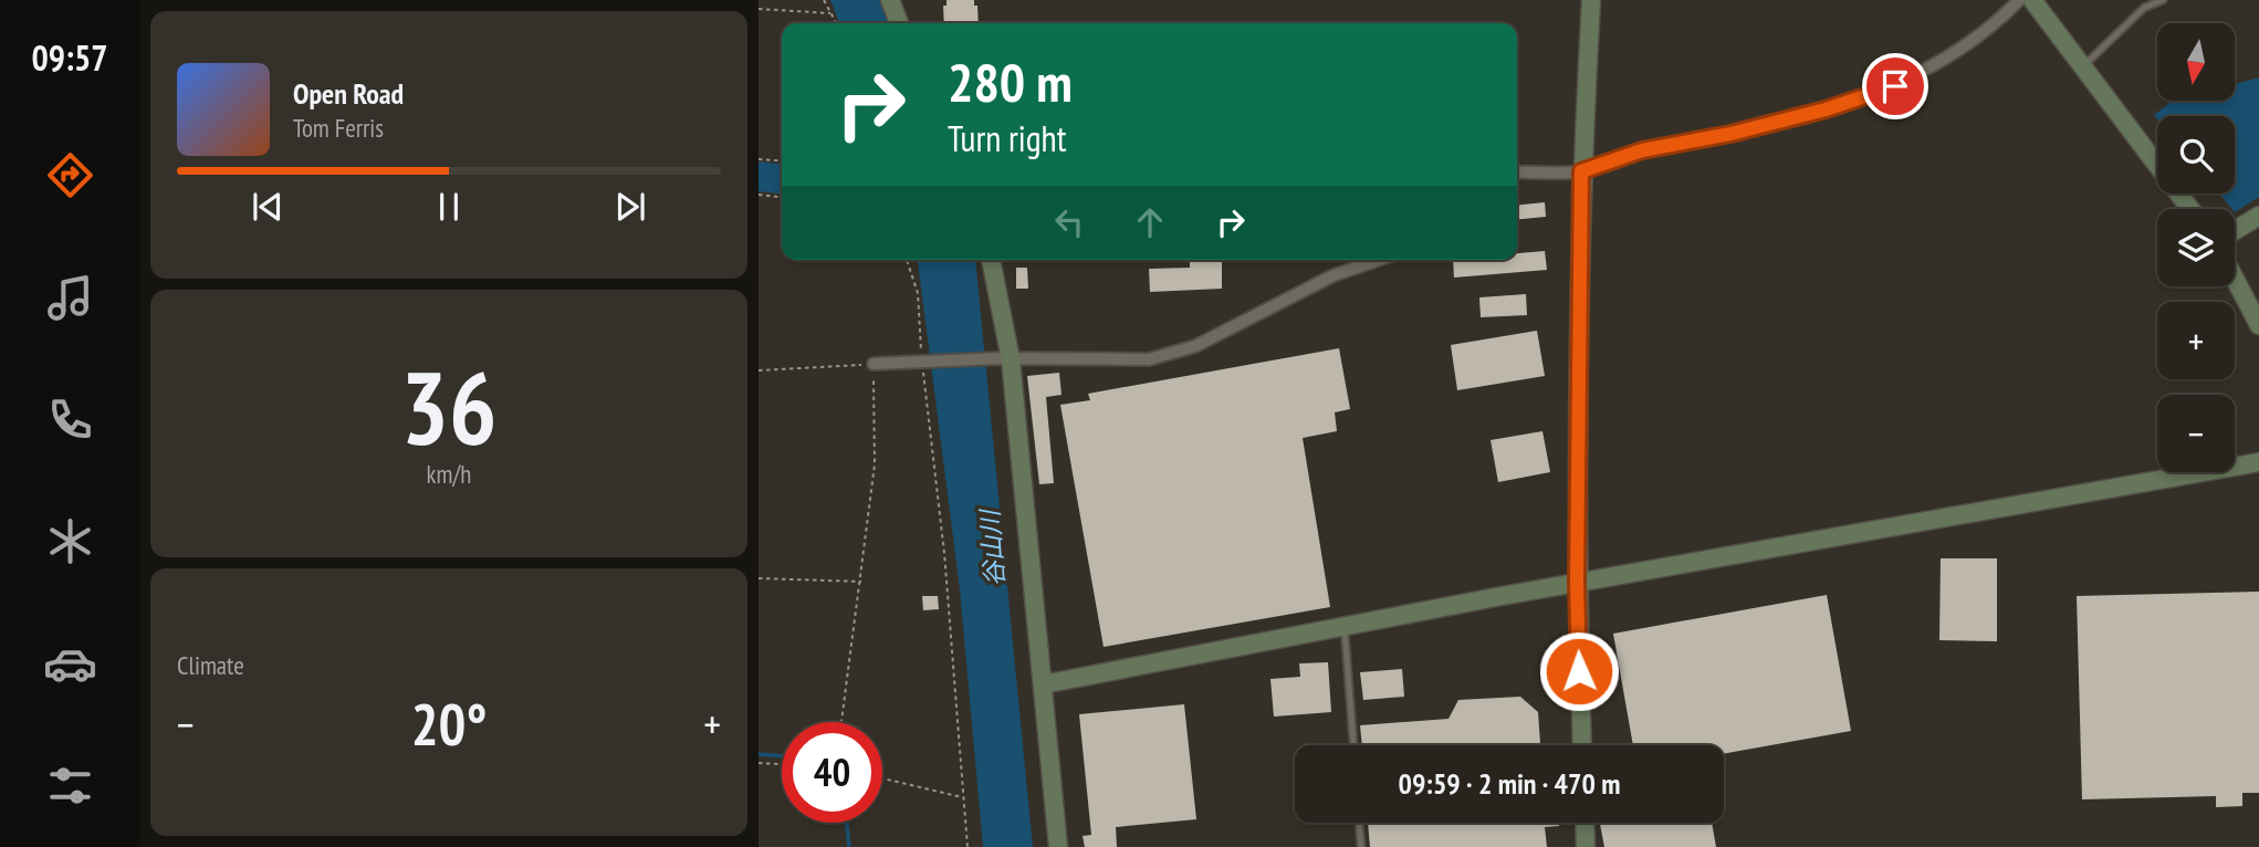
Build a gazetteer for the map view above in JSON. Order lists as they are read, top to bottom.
{
  "water": ["谷山川"],
  "north": "bottom",
  "page": {
    "tabs": "09:57",
    "map_buttons": ["+", "−"],
    "turn": ["280 m", "Turn right"],
    "song": ["Open Road", "Tom Ferris"],
    "tile": [
      ["36", "km/h"],
      "Climate"
    ],
    "heat": ["−", "20°", "+"],
    "limit": "40",
    "trip": "09:59 · 2 min · 470 m"
  }
}
